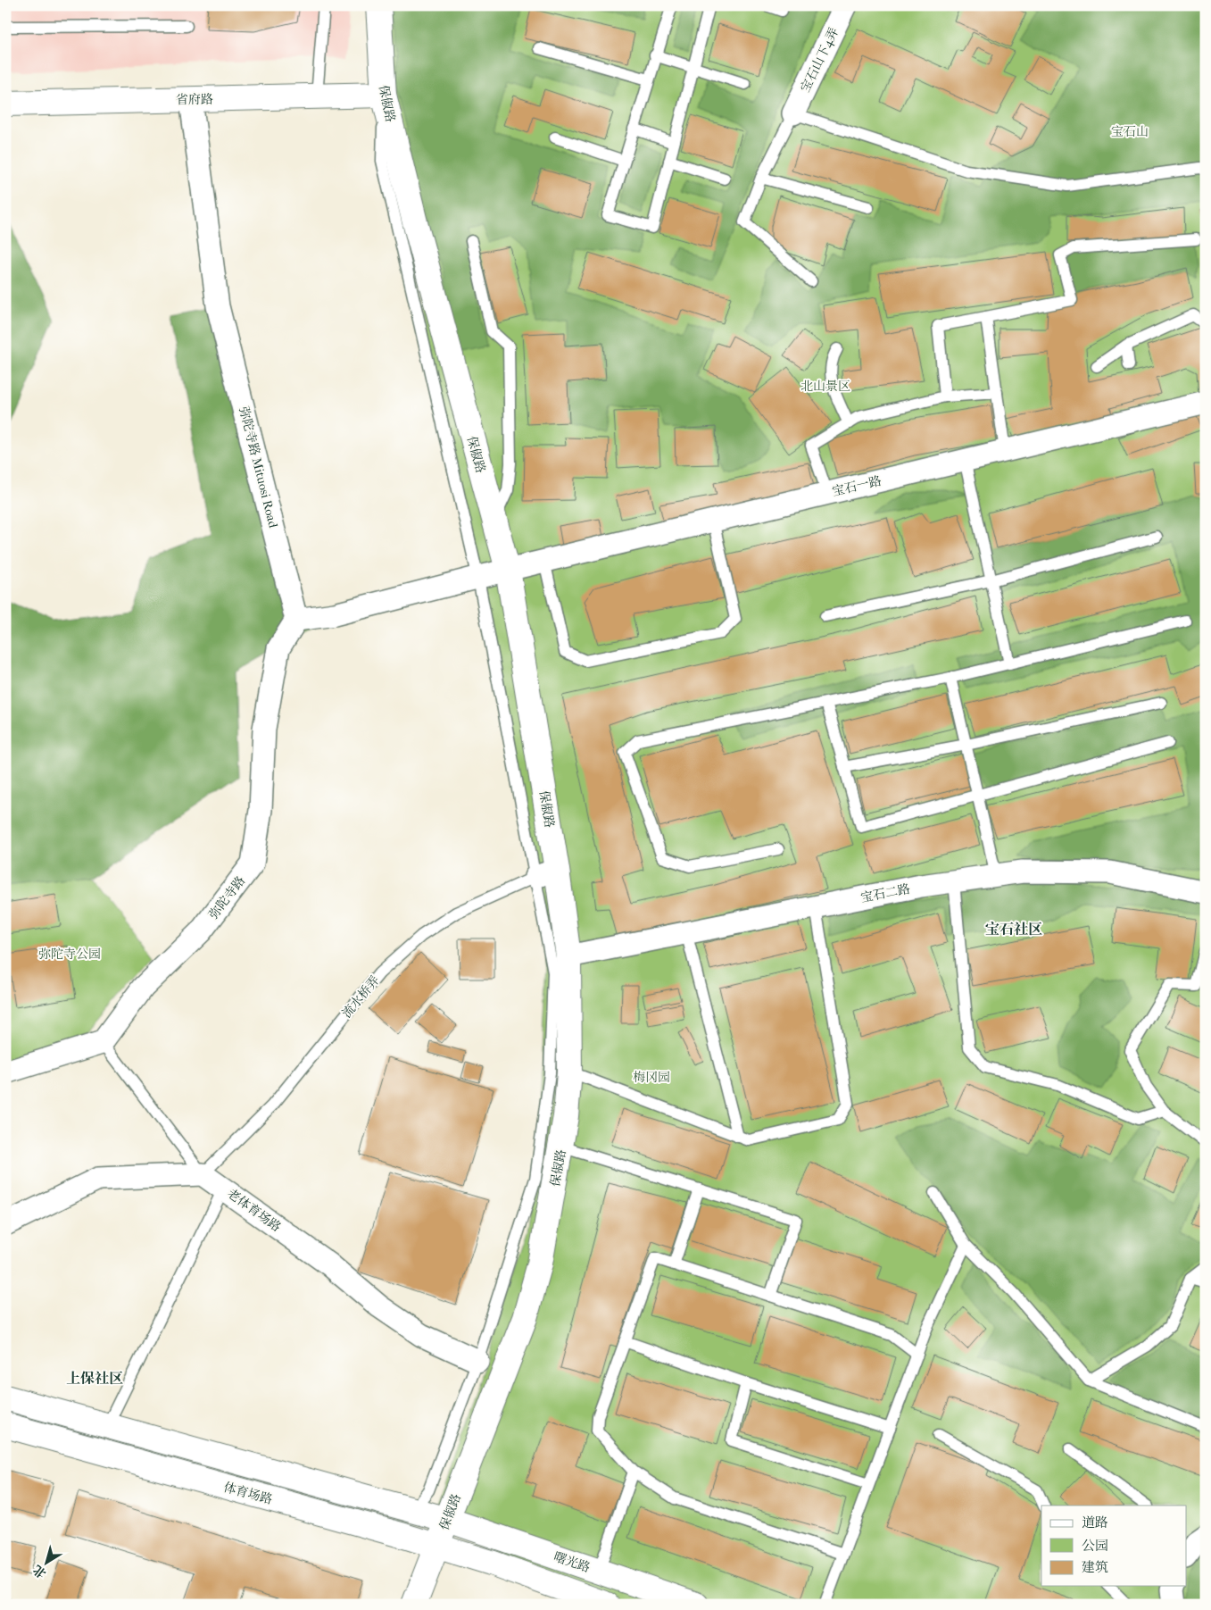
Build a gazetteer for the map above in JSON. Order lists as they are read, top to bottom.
{
  "streets": {
    "main road": [
      "省府路",
      "保俶路",
      "体育场路",
      "曙光路"
    ],
    "street": [
      "宝石山下4弄",
      "弥陀寺路 Mituosi Road",
      "宝石一路",
      "宝石二路",
      "弥陀寺路",
      "老体育场路"
    ],
    "lane": ["流水桥弄"]
  },
  "crossings": [
    ["省府路", "保俶路"],
    ["省府路", "弥陀寺路 Mituosi Road"],
    ["保俶路", "宝石一路"],
    ["保俶路", "宝石二路"],
    ["保俶路", "流水桥弄"],
    ["保俶路", "体育场路"],
    ["保俶路", "曙光路"],
    ["弥陀寺路 Mituosi Road", "弥陀寺路"],
    ["流水桥弄", "老体育场路"]
  ],
  "districts": ["宝石社区", "上保社区"],
  "parks": [
    "宝石山",
    "北山景区",
    "弥陀寺公园",
    "梅冈园"
  ],
  "legend": ["道路", "公园", "建筑"],
  "north": "bottom left"
}
